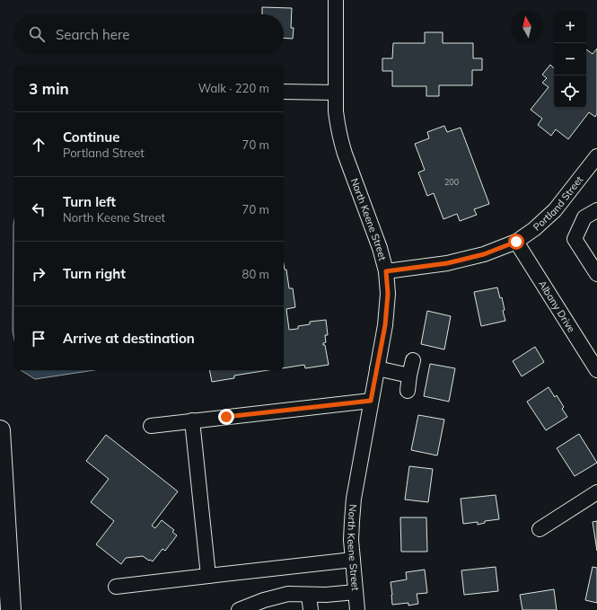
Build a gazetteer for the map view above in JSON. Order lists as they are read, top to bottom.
{
  "streets": {
    "street": ["Portland Street", "North Keene Street", "Albany Drive"]
  },
  "crossings": [
    ["Portland Street", "North Keene Street"],
    ["Portland Street", "Albany Drive"]
  ],
  "house_numbers": ["200"],
  "north": "top",
  "page": {
    "map_buttons": ["+", "−"],
    "search": "Search here",
    "heading": ["3 min", "Walk · 220 m"],
    "list": [
      ["Continue", "Portland Street", "70 m"],
      ["Turn left", "North Keene Street", "70 m"],
      ["Turn right", "80 m"],
      "Arrive at destination"
    ]
  }
}
